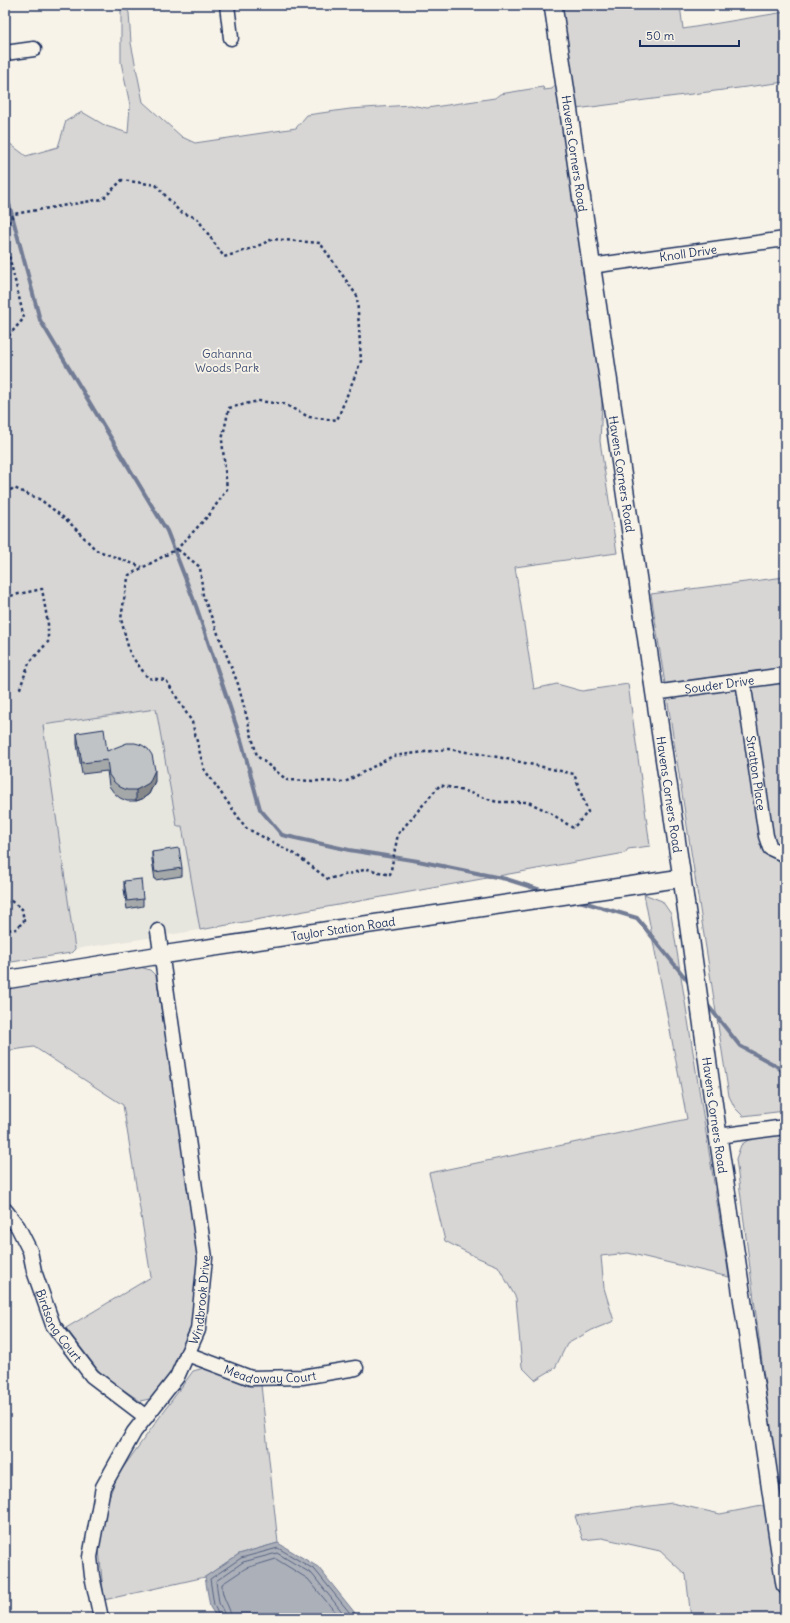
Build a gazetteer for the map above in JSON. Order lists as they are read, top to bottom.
{
  "streets": {
    "main road": ["Havens Corners Road", "Taylor Station Road"],
    "street": [
      "Knoll Drive",
      "Souder Drive",
      "Stratton Place",
      "Windbrook Drive",
      "Birdsong Court",
      "Meadoway Court"
    ]
  },
  "crossings": [
    ["Havens Corners Road", "Knoll Drive"],
    ["Havens Corners Road", "Souder Drive"],
    ["Havens Corners Road", "Taylor Station Road"],
    ["Souder Drive", "Stratton Place"],
    ["Taylor Station Road", "Windbrook Drive"],
    ["Windbrook Drive", "Birdsong Court"],
    ["Windbrook Drive", "Meadoway Court"]
  ],
  "parks": ["Gahanna Woods Park"],
  "scale_bar": "50 m"
}
